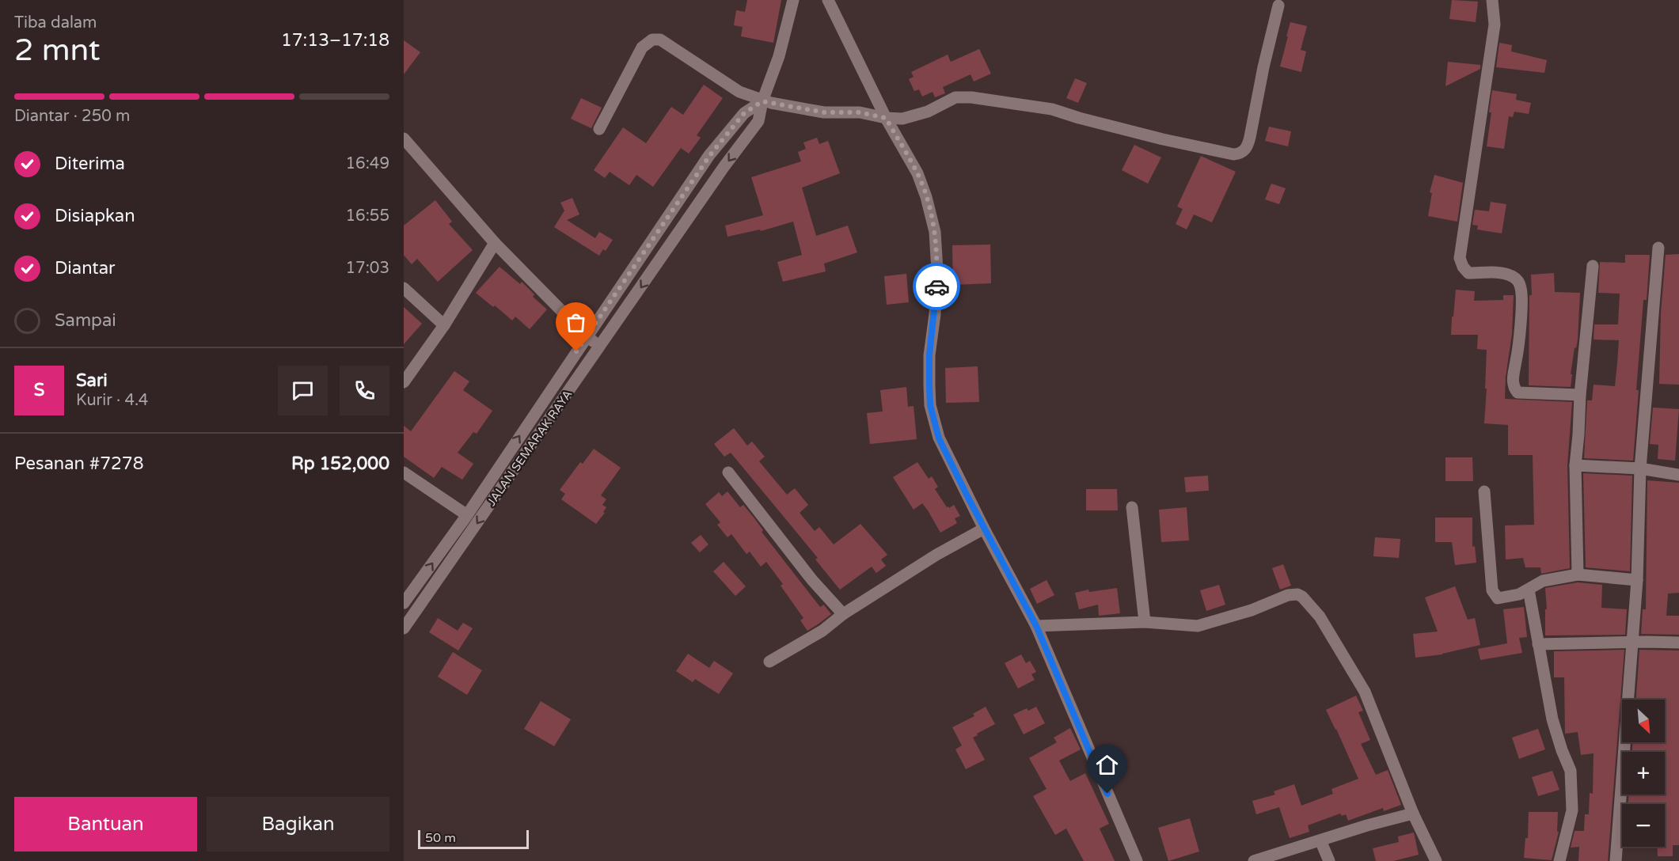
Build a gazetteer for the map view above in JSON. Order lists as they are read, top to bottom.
{
  "streets": {
    "street": ["JALAN SEMARAK RAYA"]
  },
  "scale_bar": "50 m",
  "north": "bottom right",
  "page": {
    "heading": ["2 mnt", "Tiba dalam", "17:13–17:18"],
    "panel": [
      "Sari",
      "Kurir · 4.4",
      "Pesanan #7278",
      "Rp 152,000"
    ],
    "bar": "Diantar · 250 m",
    "list": [
      ["Diterima", "16:49"],
      ["Disiapkan", "16:55"],
      ["Diantar", "17:03"],
      "Sampai"
    ],
    "round": "S",
    "map_buttons": ["+", "−"],
    "buttons": ["Bantuan", "Bagikan"],
    "scale": "50 m"
  }
}
